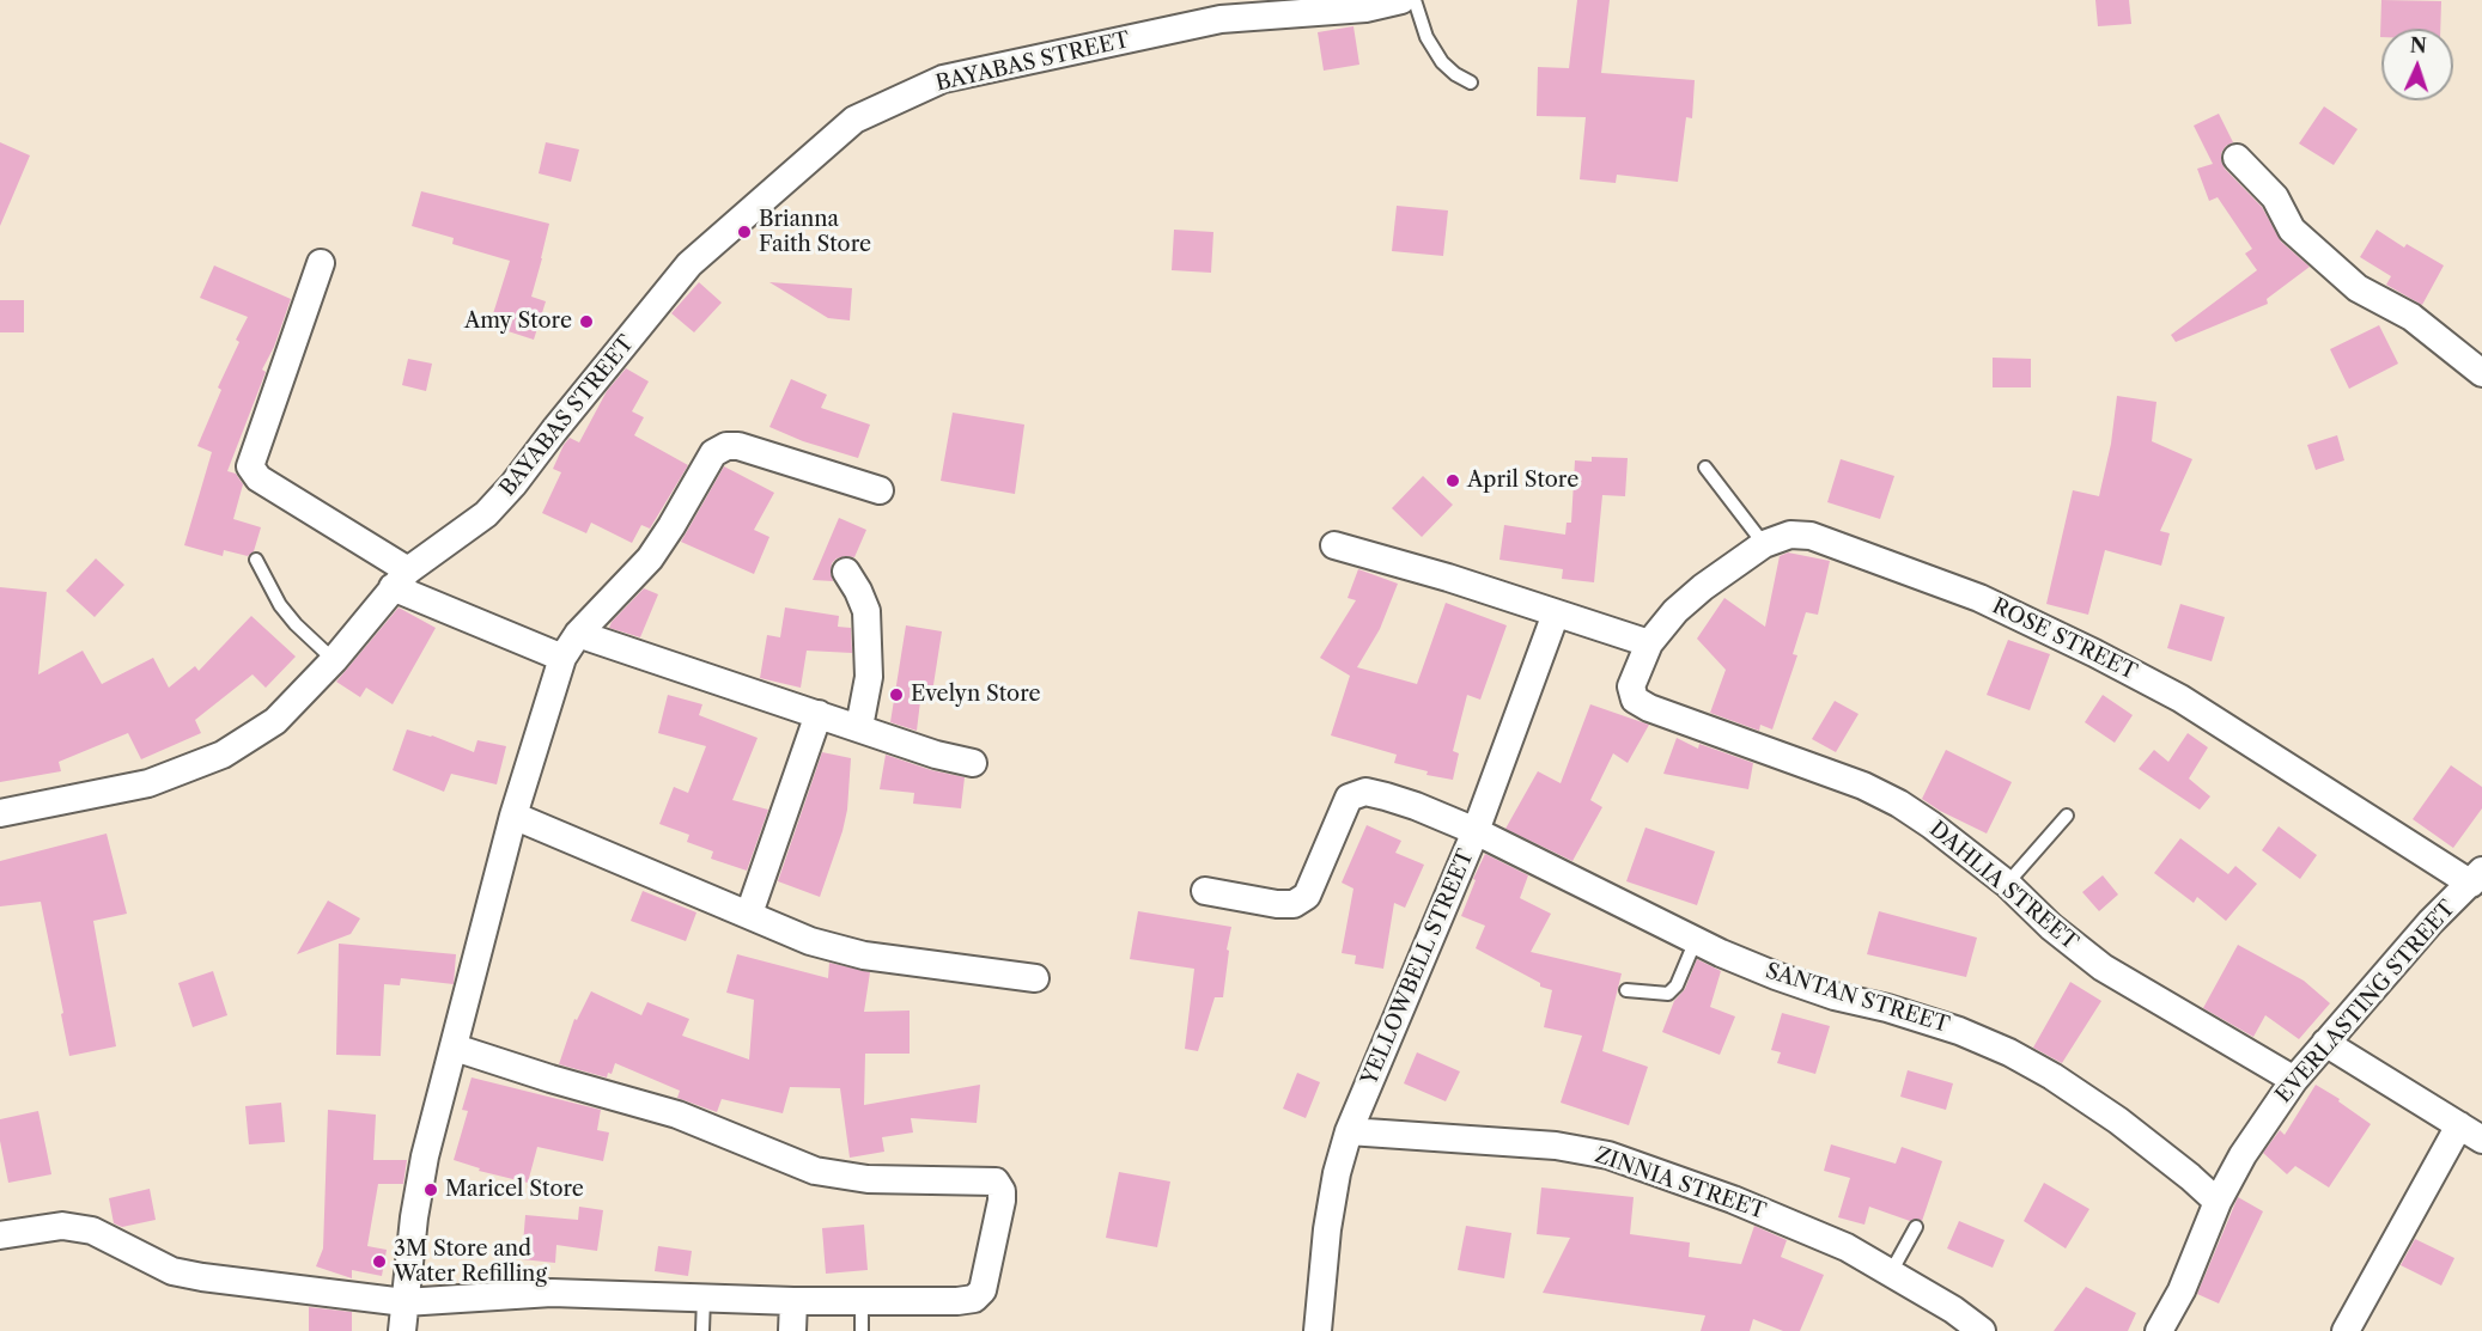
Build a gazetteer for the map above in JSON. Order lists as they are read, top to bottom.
{
  "streets": {
    "street": [
      "BAYABAS STREET",
      "ROSE STREET",
      "DAHLIA STREET",
      "YELLOWBELL STREET",
      "SANTAN STREET",
      "EVERLASTING STREET",
      "ZINNIA STREET"
    ]
  },
  "crossings": [
    ["ROSE STREET", "DAHLIA STREET"],
    ["ROSE STREET", "EVERLASTING STREET"],
    ["DAHLIA STREET", "EVERLASTING STREET"],
    ["YELLOWBELL STREET", "SANTAN STREET"],
    ["YELLOWBELL STREET", "ZINNIA STREET"],
    ["SANTAN STREET", "EVERLASTING STREET"]
  ],
  "places": [
    "Brianna Faith Store",
    "Amy Store",
    "April Store",
    "Evelyn Store",
    "Maricel Store",
    "3M Store and Water Refilling"
  ],
  "north": "top"
}
